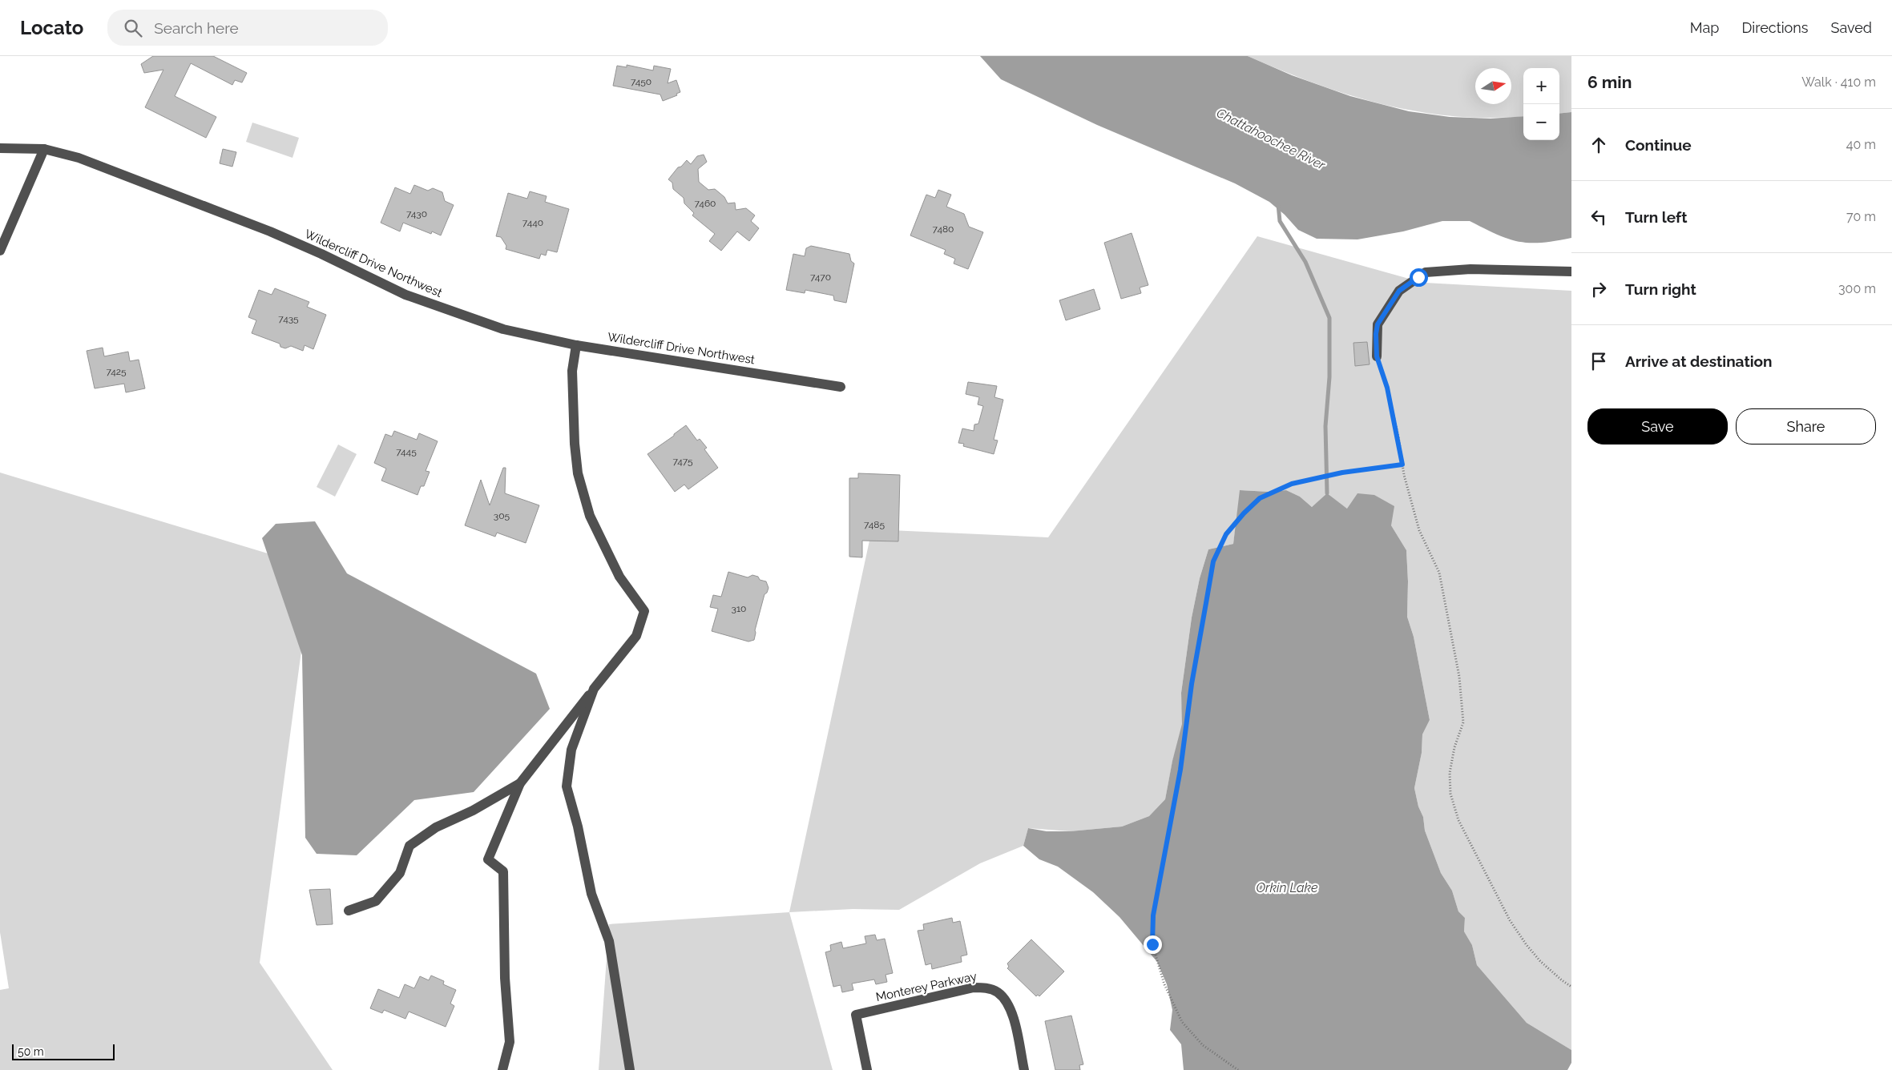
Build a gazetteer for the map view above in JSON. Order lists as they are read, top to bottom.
{
  "streets": {
    "street": ["Wildercliff Drive Northwest", "Monterey Parkway"]
  },
  "water": ["Chattahoochee River", "Orkin Lake"],
  "house_numbers": [
    "7450",
    "7460",
    "7430",
    "7440",
    "7480",
    "7470",
    "7435",
    "7425",
    "7445",
    "7475",
    "305",
    "7485",
    "310"
  ],
  "scale_bar": "50 m",
  "north": "right",
  "page": {
    "header": "Locato",
    "search": "Search here",
    "nav": ["Map", "Directions", "Saved"],
    "heading": ["6 min", "Walk · 410 m"],
    "map_buttons": ["+", "−"],
    "list": [
      ["Continue", "40 m"],
      ["Turn left", "70 m"],
      ["Turn right", "300 m"],
      "Arrive at destination"
    ],
    "buttons": ["Save", "Share"],
    "scale": "50 m"
  }
}
